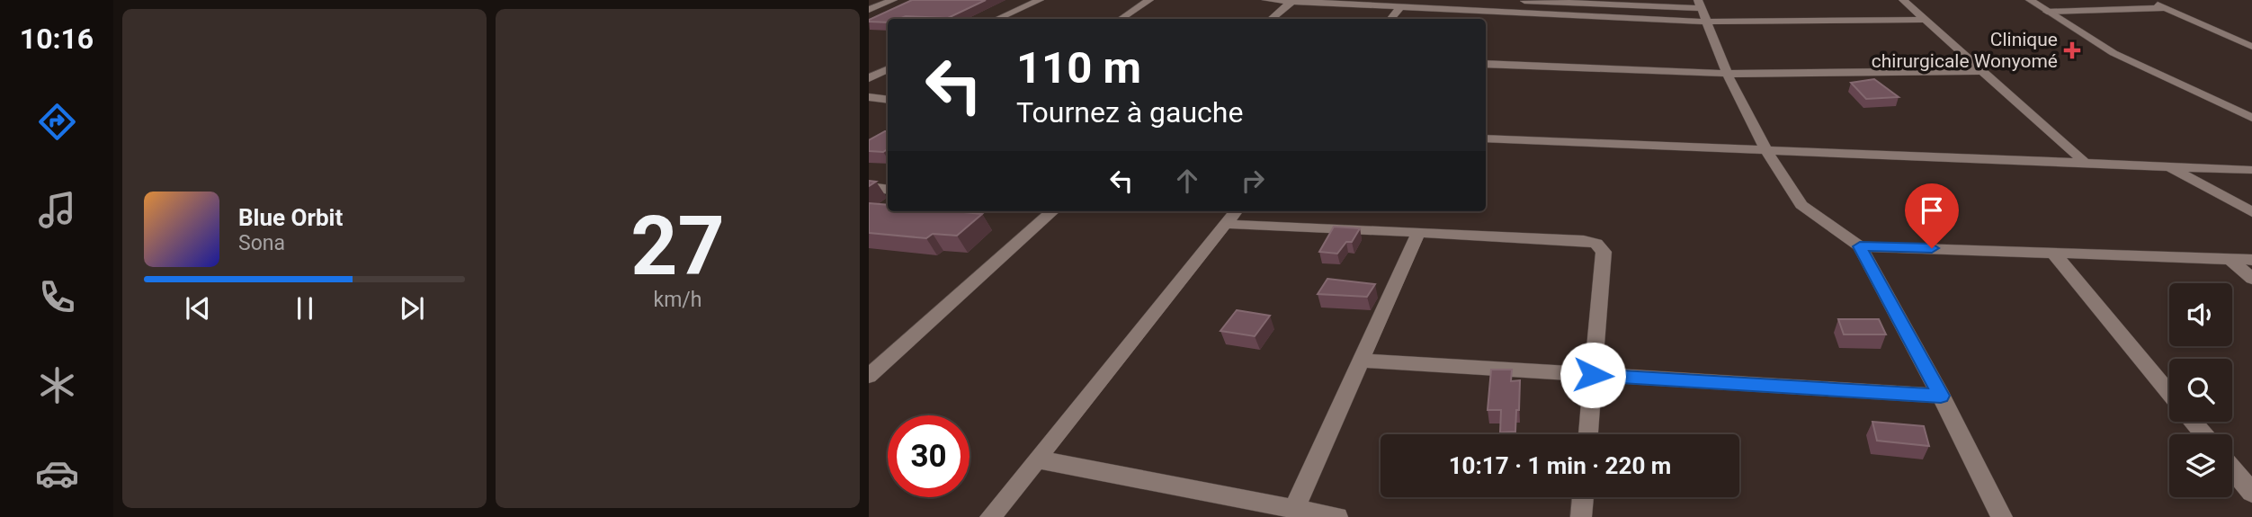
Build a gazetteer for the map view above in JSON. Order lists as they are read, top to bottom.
{
  "places": {
    "health": ["Clinique chirurgicale Wonyomé"]
  },
  "page": {
    "tabs": "10:16",
    "tile": ["27", "km/h"],
    "turn": ["110 m", "Tournez à gauche"],
    "song": ["Blue Orbit", "Sona"],
    "limit": "30",
    "trip": "10:17 · 1 min · 220 m"
  }
}
